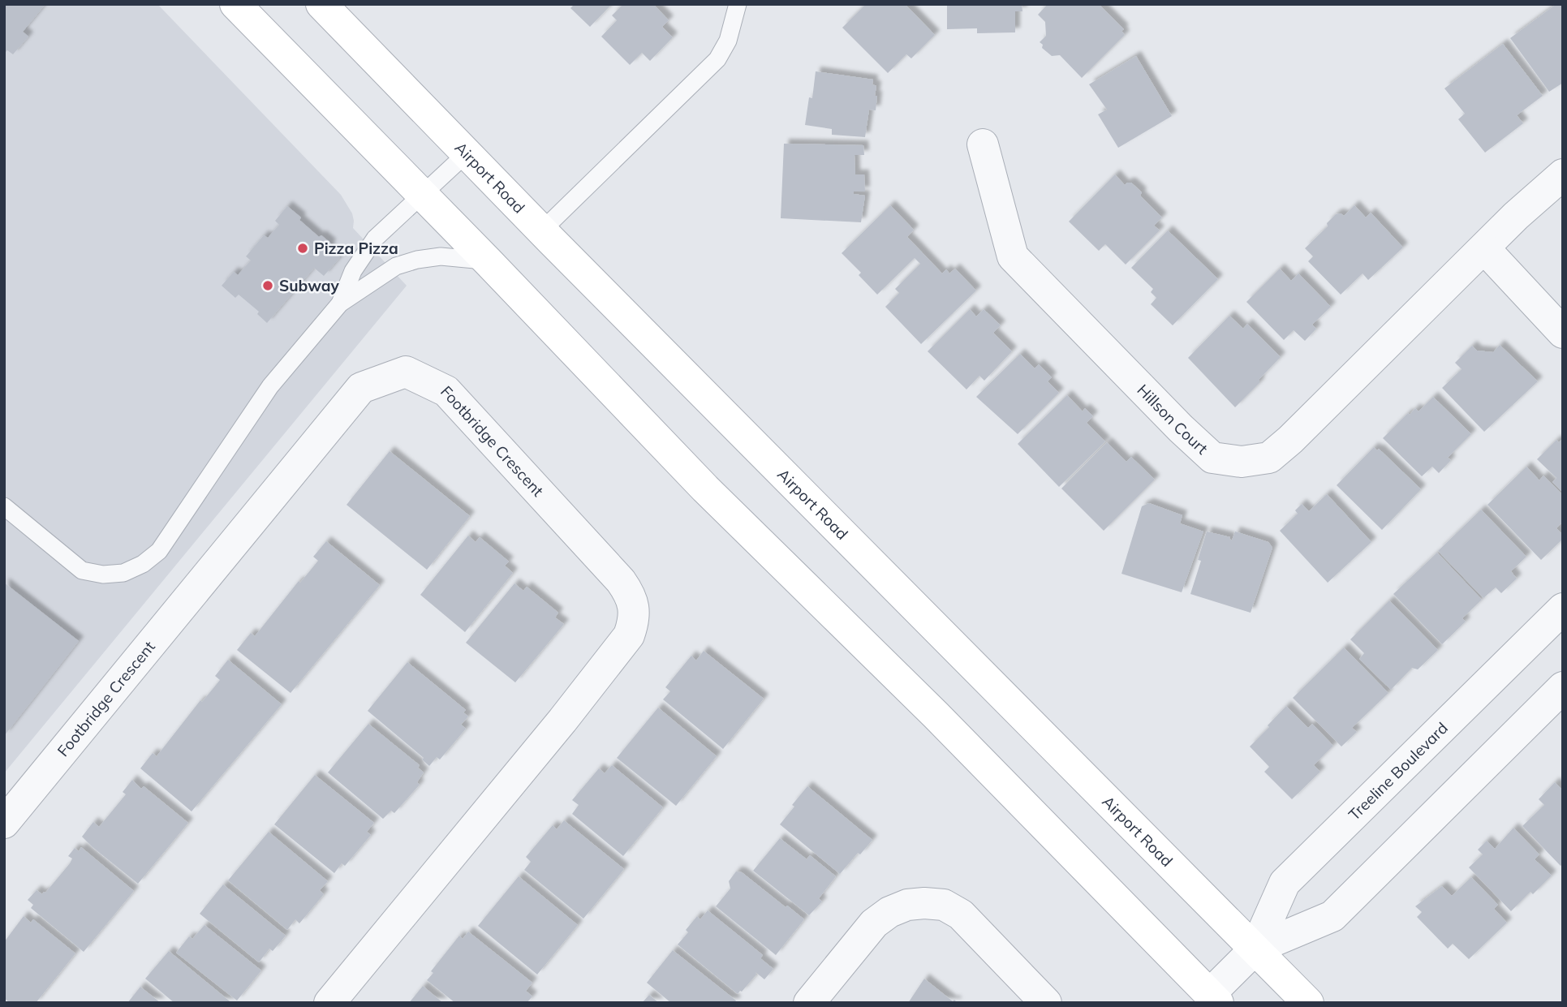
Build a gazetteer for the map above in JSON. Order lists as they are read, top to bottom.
{
  "streets": {
    "main road": ["Airport Road"],
    "street": ["Hillson Court", "Footbridge Crescent", "Treeline Boulevard"]
  },
  "crossings": [
    ["Airport Road", "Treeline Boulevard"]
  ],
  "places": ["Pizza Pizza", "Subway"]
}
